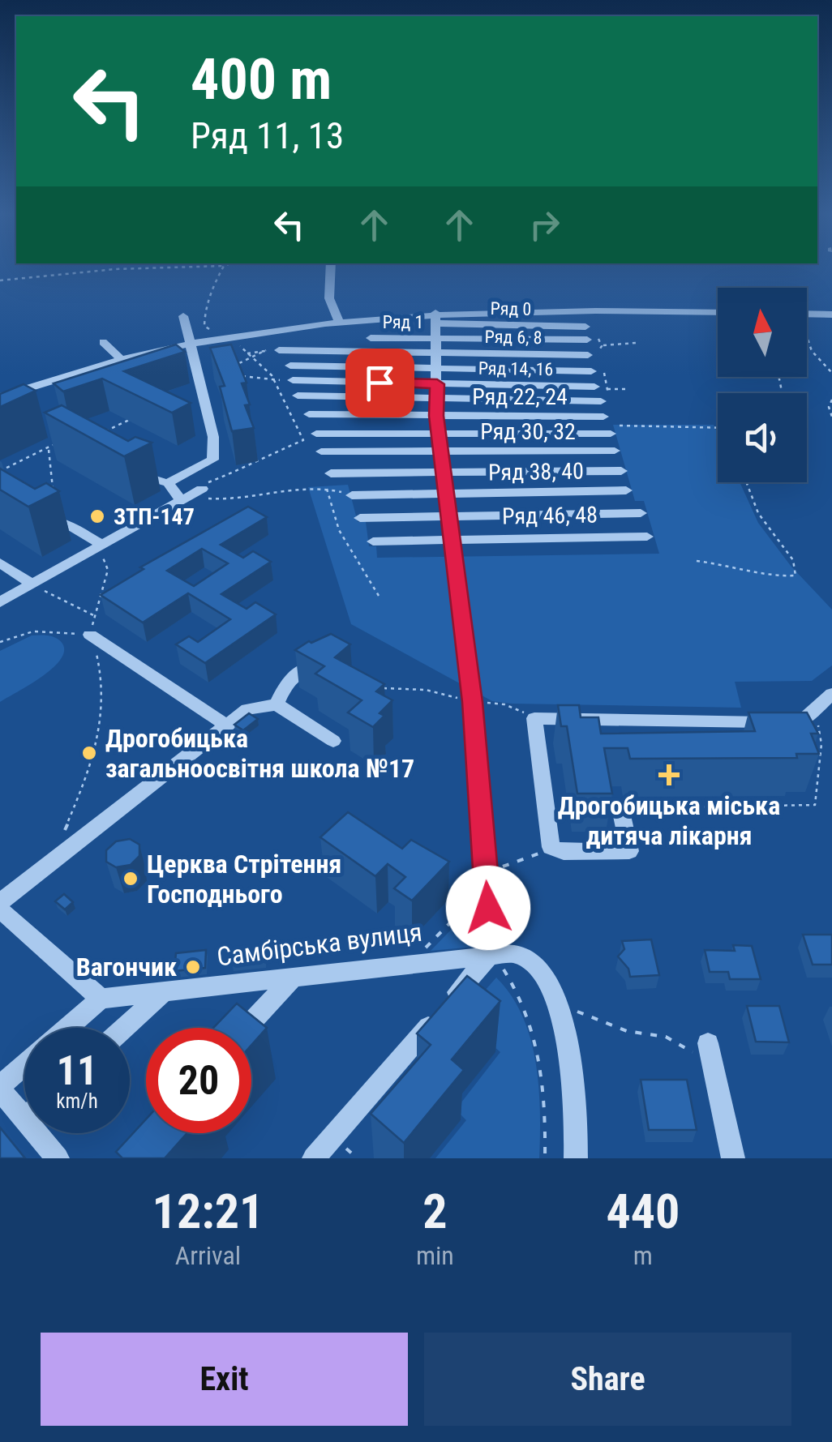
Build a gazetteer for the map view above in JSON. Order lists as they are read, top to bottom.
{
  "streets": {
    "street": [
      "Ряд 0",
      "Ряд 1",
      "Ряд 6, 8",
      "Ряд 14, 16",
      "Ряд 22, 24",
      "Ряд 30, 32",
      "Ряд 38, 40",
      "Ряд 46, 48",
      "Самбірська вулиця"
    ]
  },
  "crossings": [
    ["Ряд 0", "Ряд 1"],
    ["Ряд 0", "Ряд 6, 8"],
    ["Ряд 0", "Ряд 14, 16"],
    ["Ряд 0", "Ряд 22, 24"],
    ["Ряд 1", "Ряд 6, 8"],
    ["Ряд 1", "Ряд 14, 16"],
    ["Ряд 1", "Ряд 22, 24"],
    ["Ряд 6, 8", "Ряд 14, 16"],
    ["Ряд 6, 8", "Ряд 22, 24"],
    ["Ряд 14, 16", "Ряд 22, 24"]
  ],
  "places": {
    "other": [
      "ЗТП-147",
      "Дрогобицька загальноосвітня школа №17",
      "Церква Стрітення Господнього",
      "Вагончик"
    ],
    "health": ["Дрогобицька міська дитяча лікарня"]
  },
  "north": "top",
  "page": {
    "turn": ["400 m", "Ряд 11, 13"],
    "speed": "11 km/h",
    "limit": "20",
    "eta": [
      "12:21",
      "Arrival",
      "2",
      "min",
      "440",
      "m"
    ],
    "buttons": ["Exit", "Share"]
  }
}
